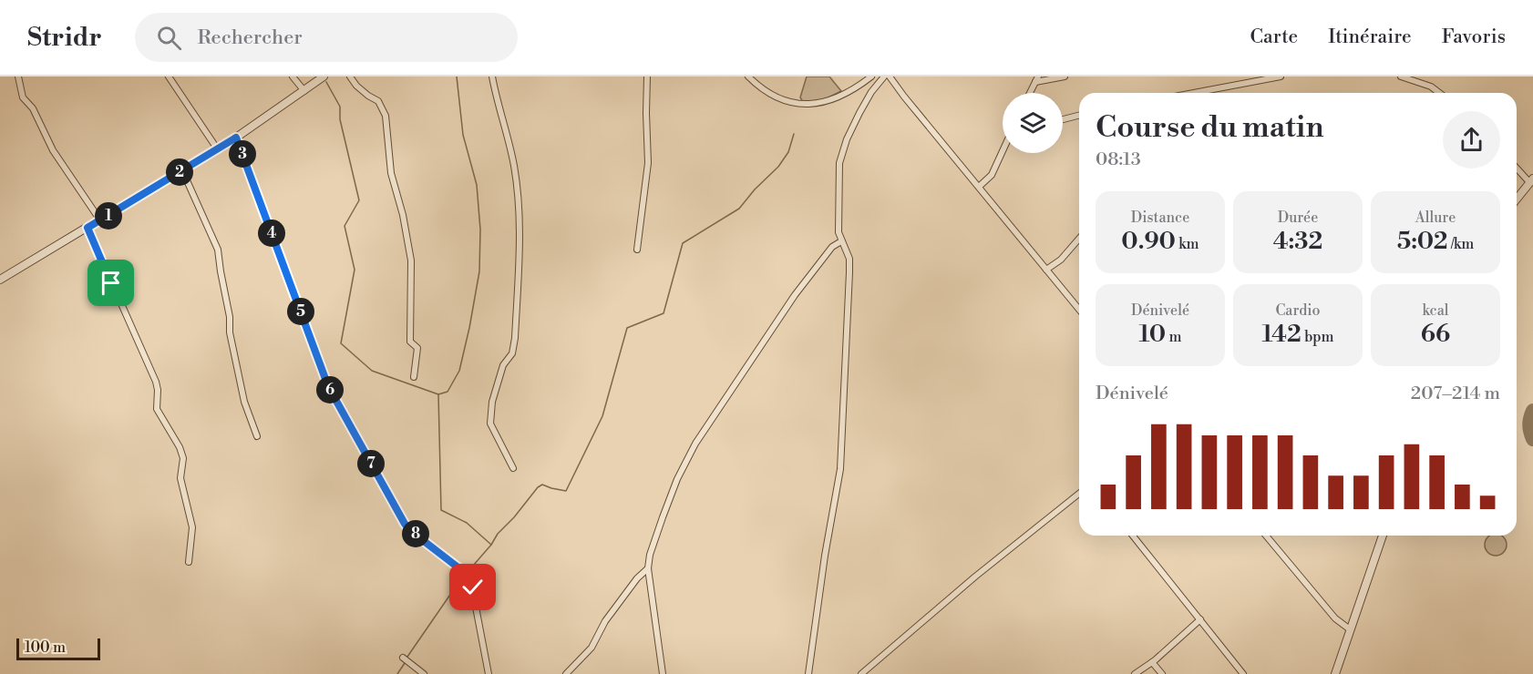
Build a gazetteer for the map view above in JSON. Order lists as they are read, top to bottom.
{
  "scale_bar": "100 m",
  "page": {
    "header": "Stridr",
    "search": "Rechercher",
    "nav": ["Carte", "Itinéraire", "Favoris"],
    "heading": ["Course du matin", "08:13"],
    "pins": [
      "3",
      "2",
      "1",
      "4",
      "5",
      "6",
      "7",
      "8"
    ],
    "stats": [
      ["Distance", "0.90 km"],
      ["Durée", "4:32"],
      ["Allure", "5:02 /km"],
      ["Dénivelé", "10 m"],
      ["Cardio", "142 bpm"],
      ["kcal", "66"]
    ],
    "chart": ["Dénivelé", "207–214 m"],
    "scale": "100 m"
  }
}
